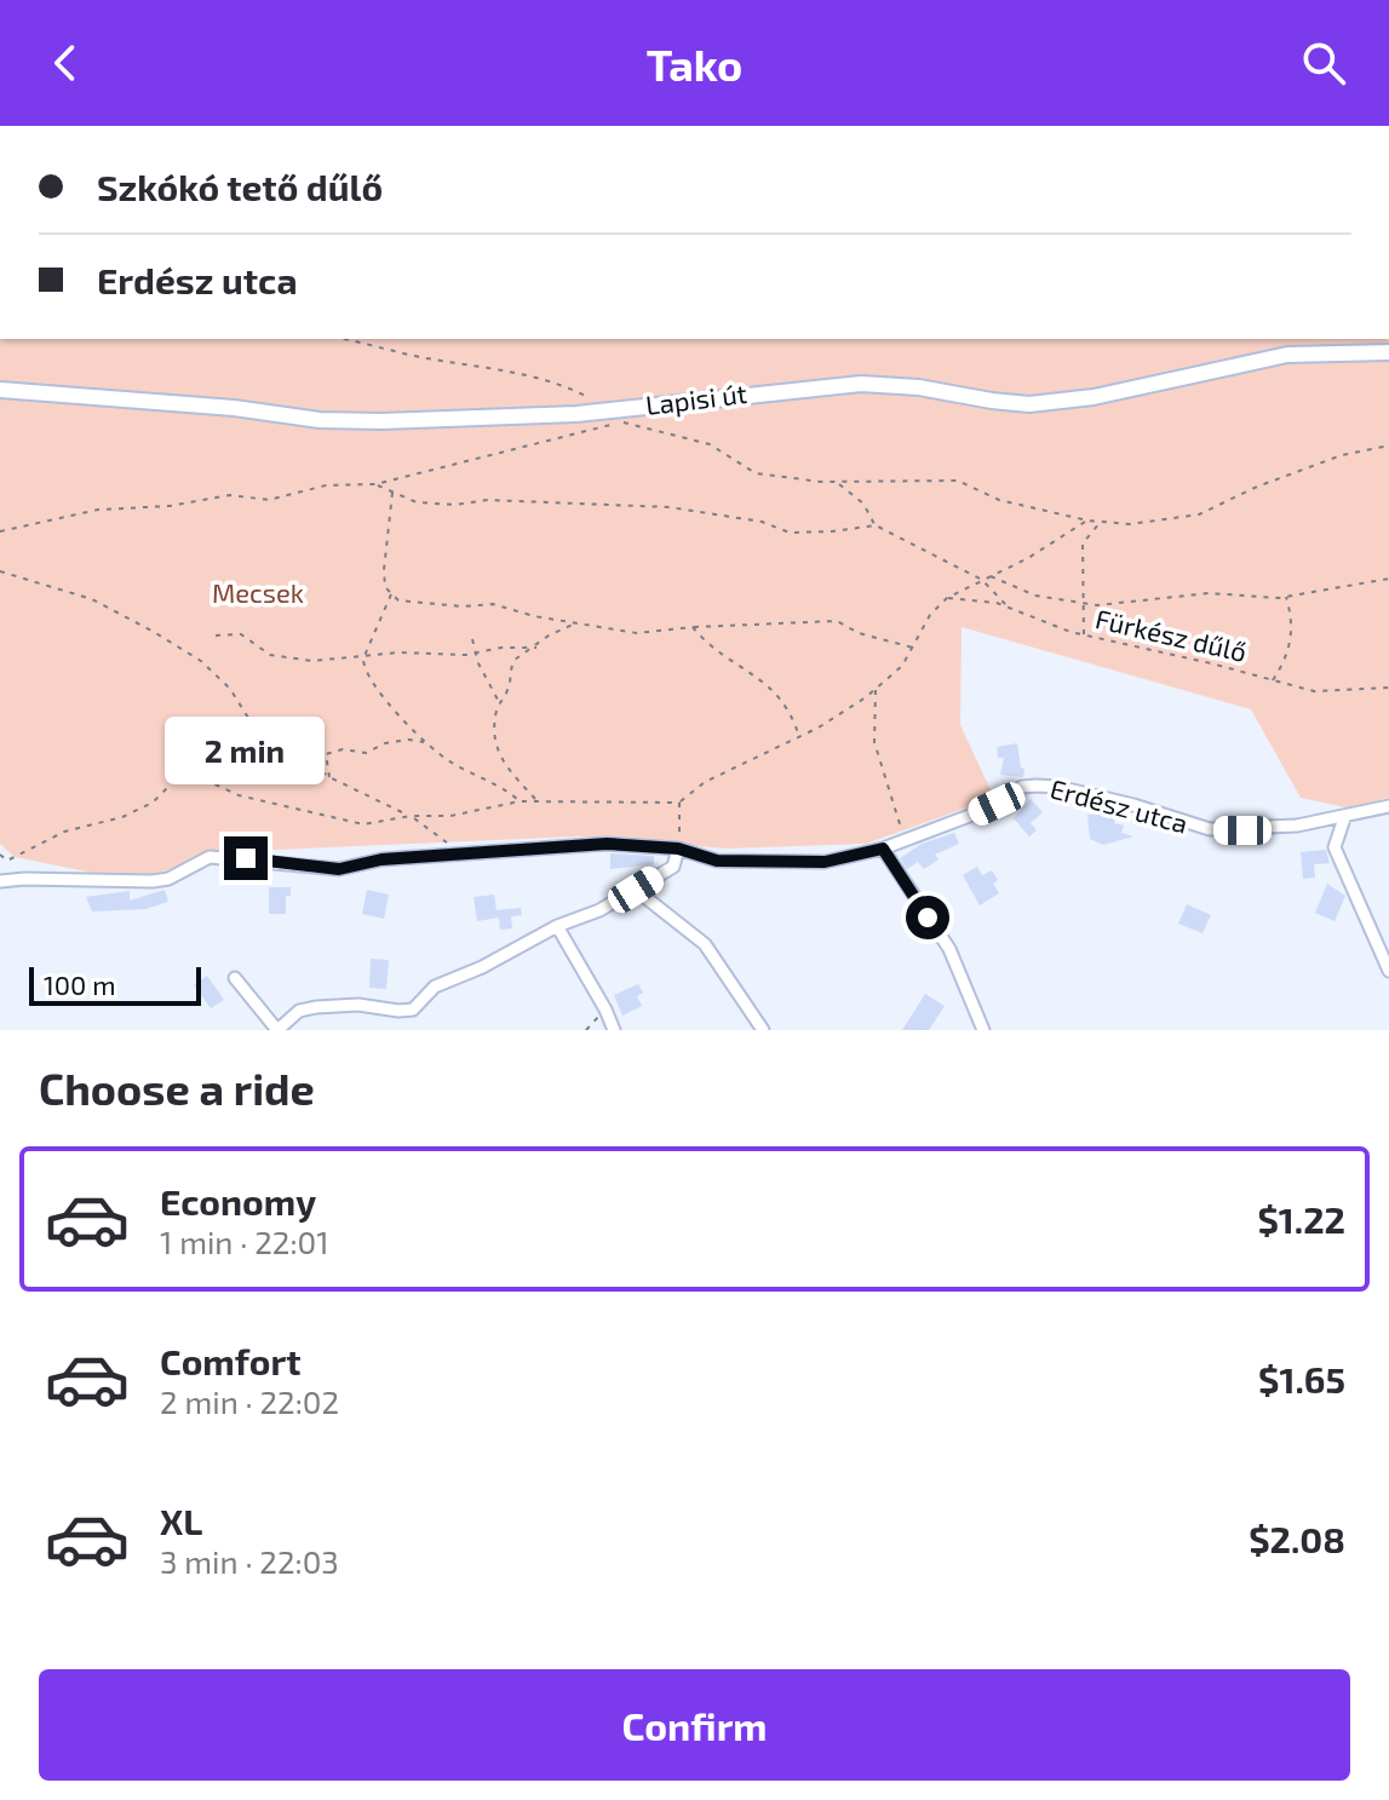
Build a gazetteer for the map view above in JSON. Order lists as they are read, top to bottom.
{
  "streets": {
    "street": ["Lapisi út", "Erdész utca"],
    "path": ["Fürkész dűlő"]
  },
  "parks": ["Mecsek"],
  "scale_bar": "100 m",
  "page": {
    "header": "Tako",
    "banner": ["Szkókó tető dűlő", "Erdész utca"],
    "bubble": "2 min",
    "scale": "100 m",
    "heading": "Choose a ride",
    "list": [
      {
        "name": "Economy",
        "note": "1 min · 22:01",
        "value": "$1.22"
      },
      {
        "name": "Comfort",
        "note": "2 min · 22:02",
        "value": "$1.65"
      },
      {
        "name": "XL",
        "note": "3 min · 22:03",
        "value": "$2.08"
      }
    ],
    "buttons": "Confirm"
  }
}
